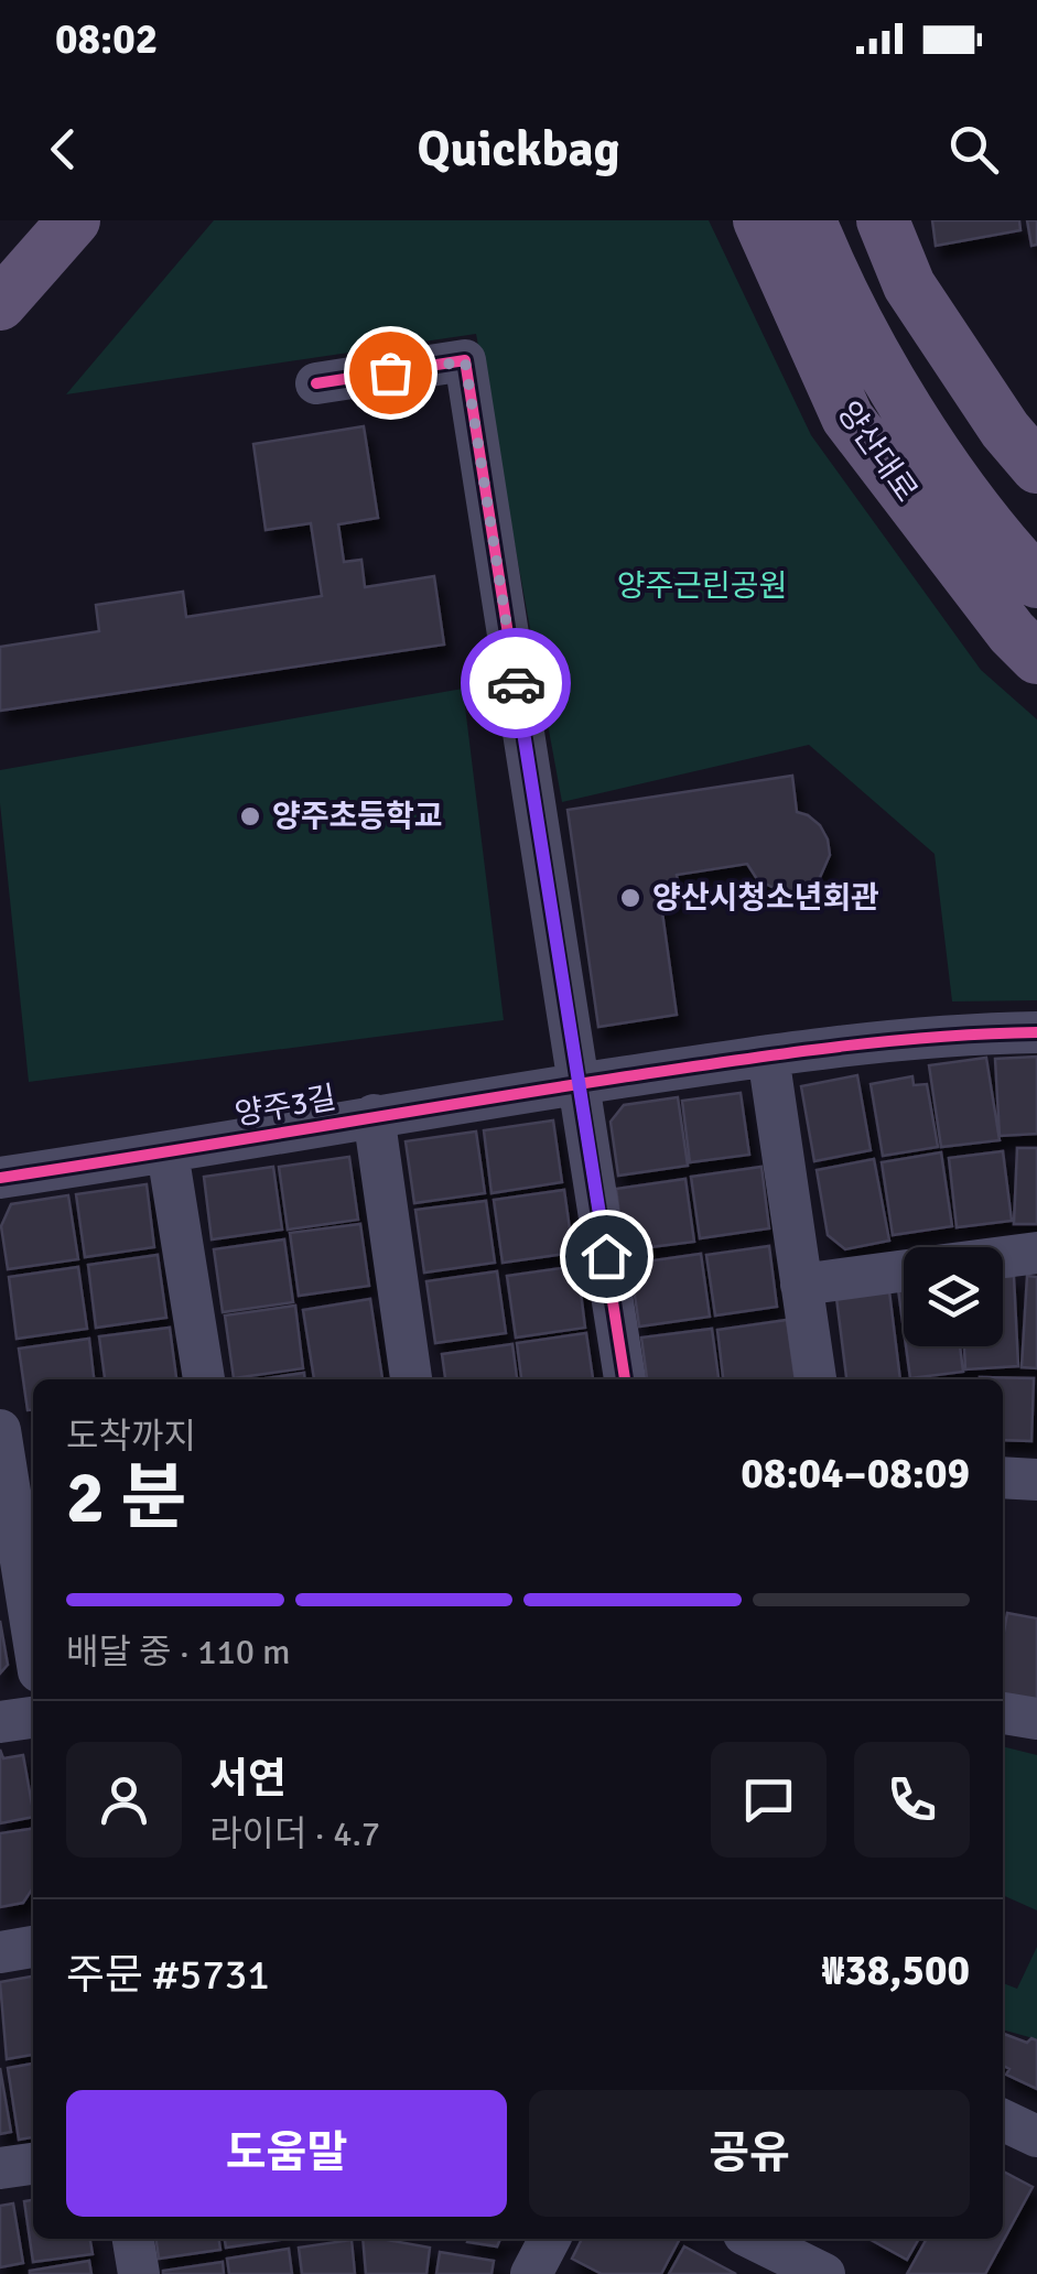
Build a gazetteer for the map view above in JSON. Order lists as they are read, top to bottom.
{
  "streets": {
    "main road": ["양산대로"],
    "street": ["양주3길"]
  },
  "parks": ["양주근린공원"],
  "places": ["양주초등학교", "양산시청소년회관"],
  "page": {
    "status": "08:02",
    "header": "Quickbag",
    "heading": ["2 분", "도착까지", "08:04–08:09"],
    "panel": [
      "서연",
      "라이더 · 4.7",
      "주문 #5731",
      "₩38,500"
    ],
    "bar": "배달 중 · 110 m",
    "buttons": ["도움말", "공유"]
  }
}
